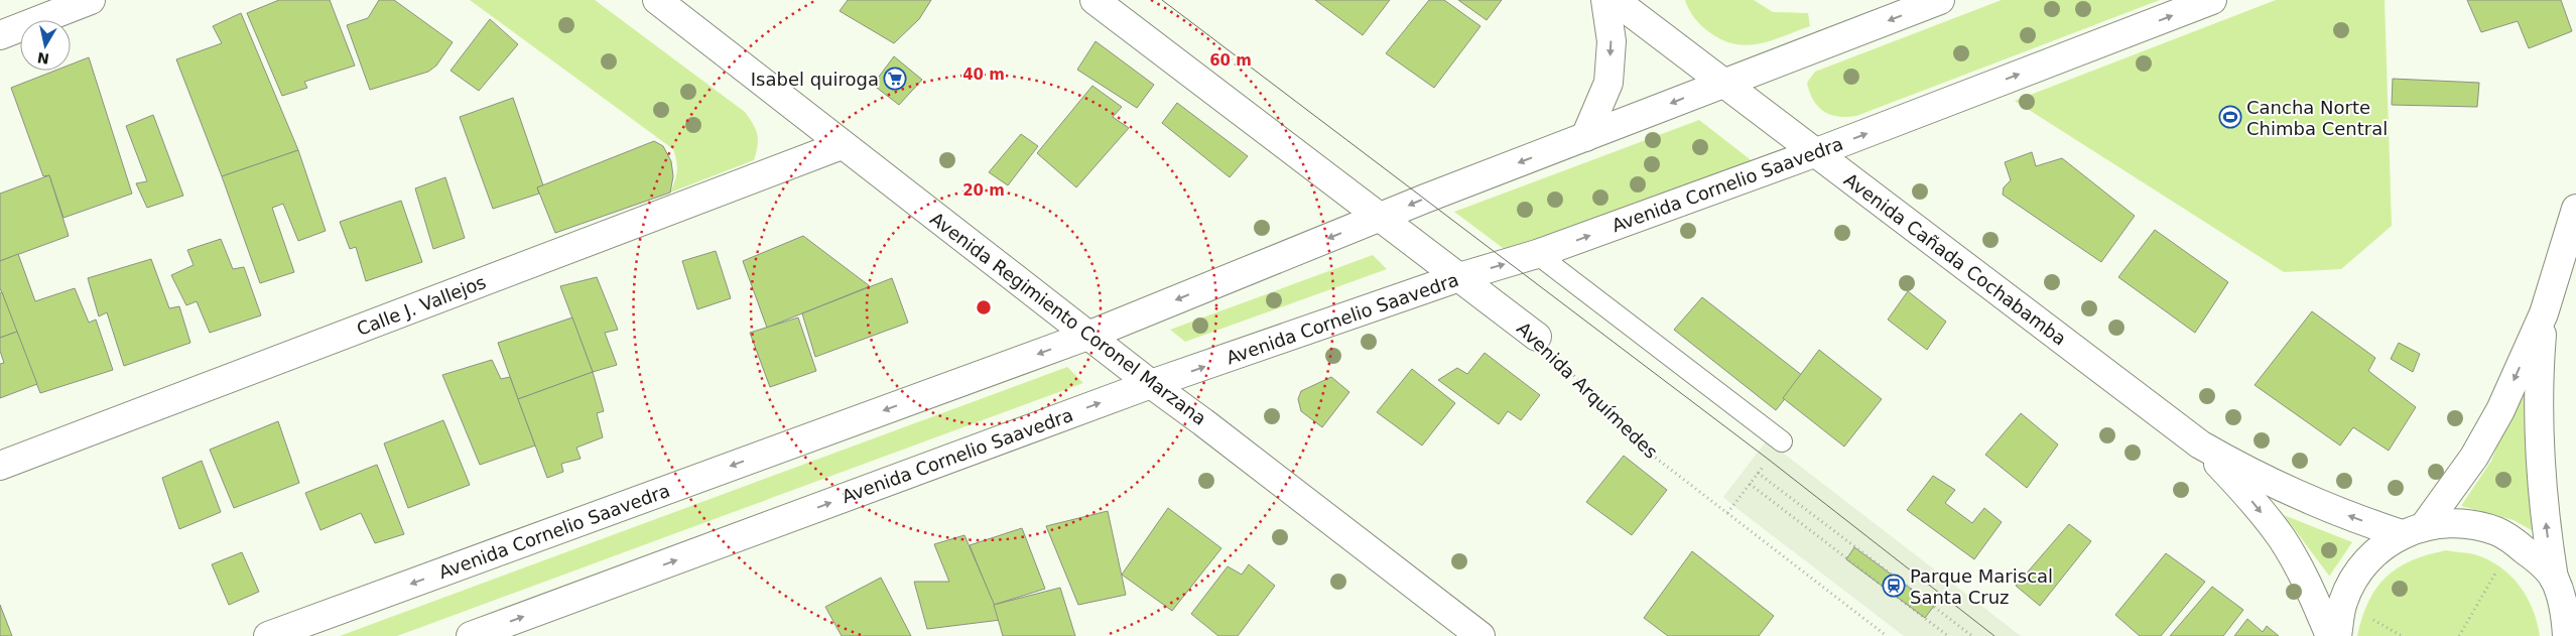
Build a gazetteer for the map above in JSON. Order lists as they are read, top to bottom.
{
  "streets": {
    "street": [
      "Avenida Cornelio Saavedra",
      "Avenida Cañada Cochabamba",
      "Calle J. Vallejos",
      "Avenida Regimiento Coronel Marzana",
      "Avenida Arquímedes"
    ]
  },
  "crossings": [
    ["Avenida Cornelio Saavedra", "Avenida Cañada Cochabamba"],
    ["Avenida Cornelio Saavedra", "Avenida Regimiento Coronel Marzana"],
    ["Avenida Cornelio Saavedra", "Avenida Arquímedes"],
    ["Calle J. Vallejos", "Avenida Regimiento Coronel Marzana"]
  ],
  "places": {
    "supermarket": ["Isabel quiroga"],
    "sports": ["Cancha Norte Chimba Central"],
    "station": ["Parque Mariscal Santa Cruz"]
  },
  "north": "bottom",
  "rings": ["60 m", "40 m", "20 m"]
}
